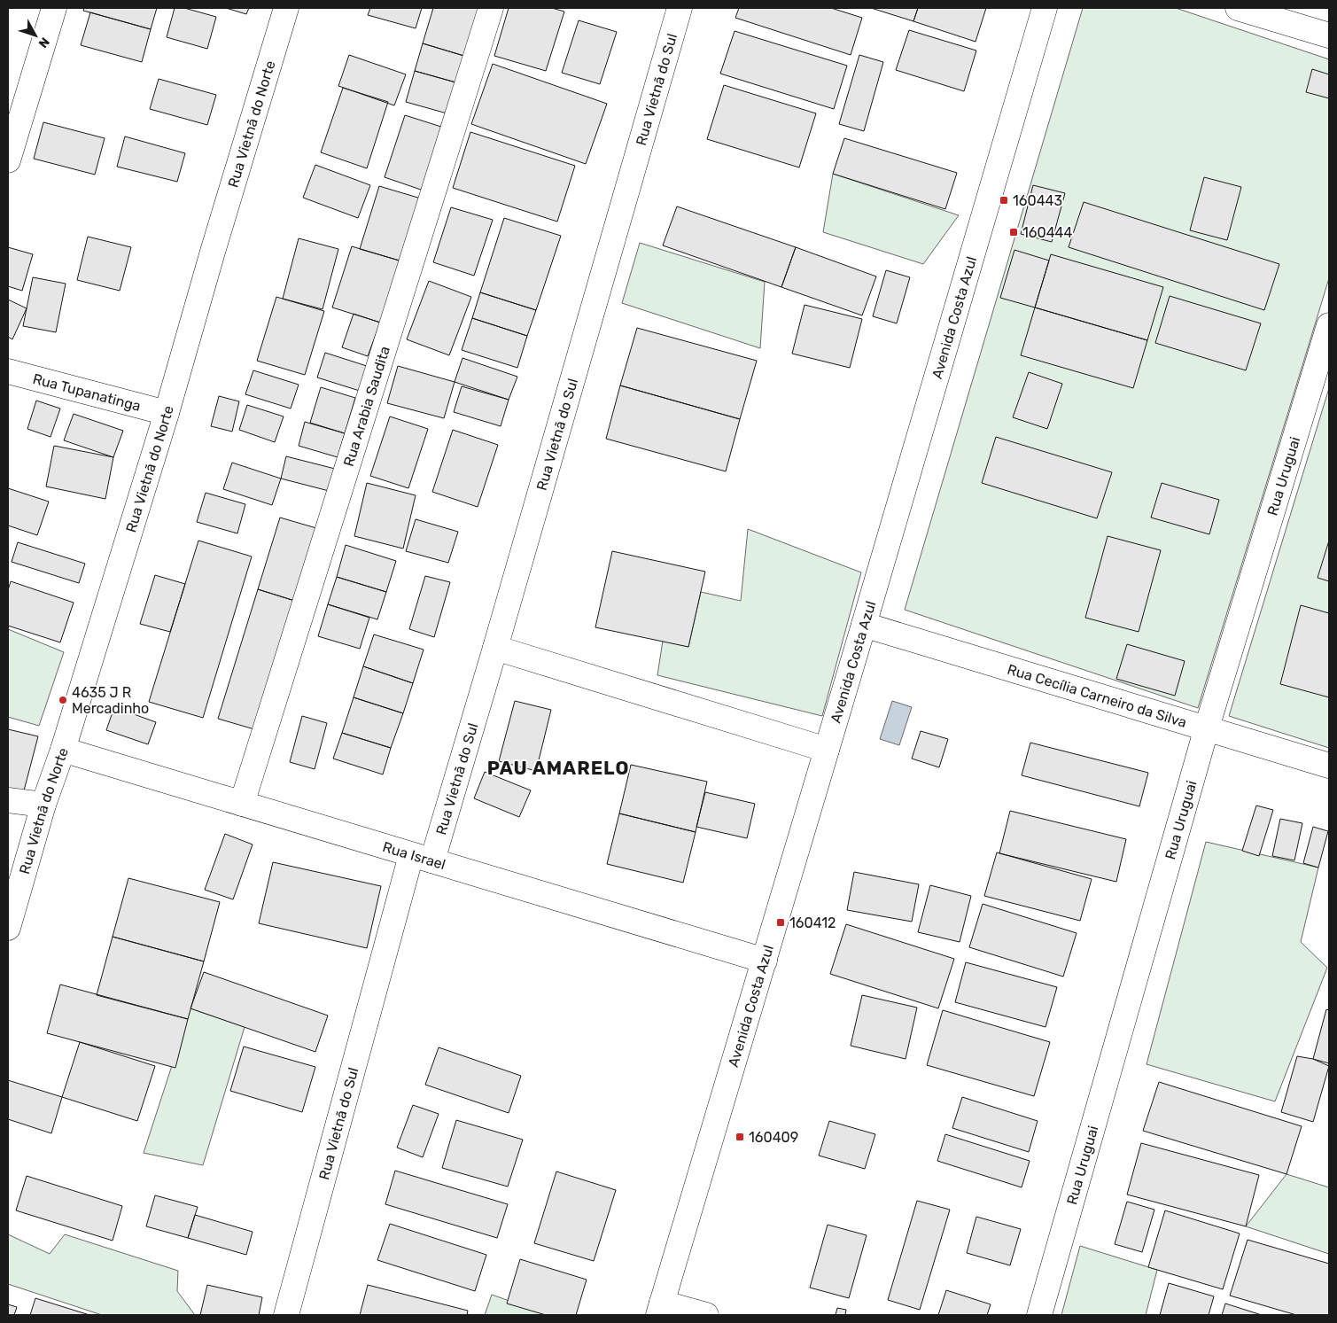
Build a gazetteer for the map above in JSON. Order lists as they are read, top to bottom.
{
  "streets": {
    "street": [
      "Rua Vietnã do Sul",
      "Rua Vietnã do Norte",
      "Avenida Costa Azul",
      "Rua Tupanatinga",
      "Rua Arabia Saudita",
      "Rua Uruguai",
      "Rua Cecília Carneiro da Silva",
      "Rua Israel"
    ]
  },
  "crossings": [
    ["Rua Vietnã do Sul", "Rua Israel"],
    ["Rua Vietnã do Norte", "Rua Tupanatinga"],
    ["Rua Vietnã do Norte", "Rua Israel"],
    ["Avenida Costa Azul", "Rua Cecília Carneiro da Silva"],
    ["Avenida Costa Azul", "Rua Israel"],
    ["Rua Arabia Saudita", "Rua Israel"],
    ["Rua Uruguai", "Rua Cecília Carneiro da Silva"]
  ],
  "districts": ["PAU AMARELO"],
  "places": {
    "transit": [
      "160443",
      "160444",
      "160412",
      "160409"
    ],
    "other": ["4635 J R Mercadinho"]
  },
  "north": "bottom right"
}
